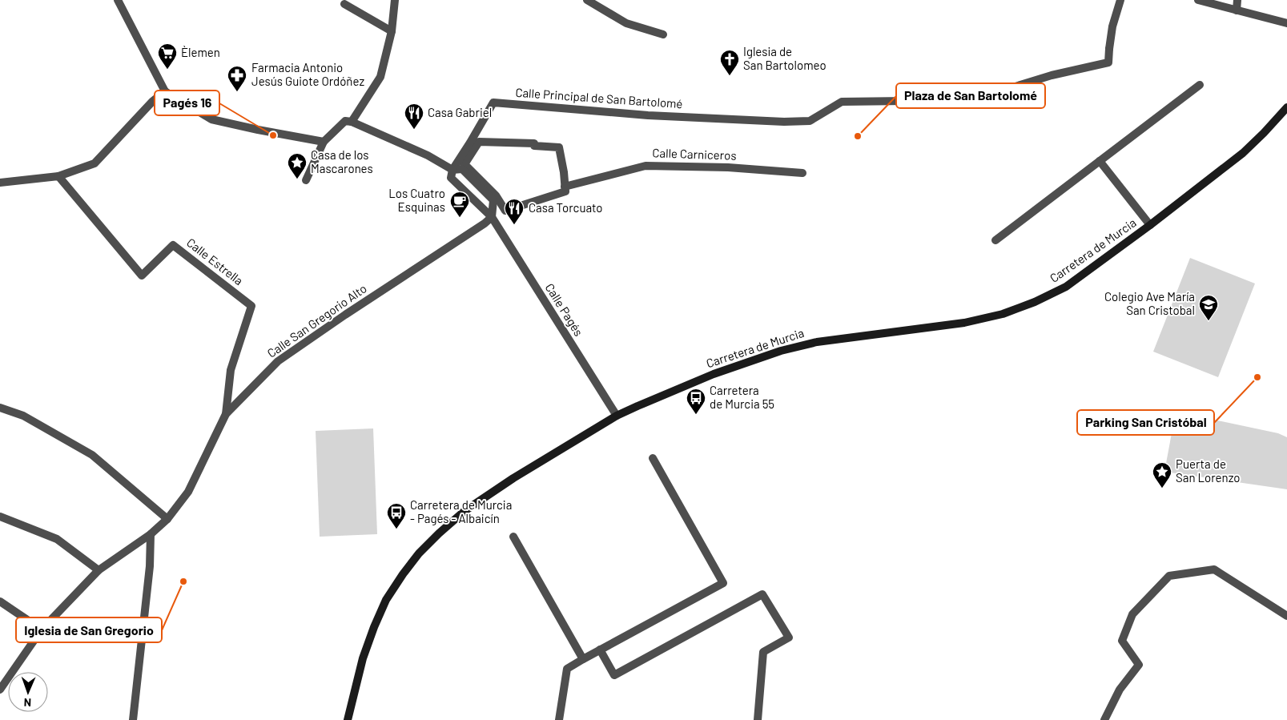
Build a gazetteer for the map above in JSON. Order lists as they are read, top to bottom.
{
  "streets": {
    "main road": ["Carretera de Murcia"],
    "street": [
      "Calle Principal de San Bartolomé",
      "Calle Carniceros",
      "Calle Estrella",
      "Calle Pagés",
      "Calle San Gregorio Alto"
    ]
  },
  "crossings": [
    ["Calle Principal de San Bartolomé", "Calle Pagés"],
    ["Carretera de Murcia", "Calle Pagés"],
    ["Calle Estrella", "Calle San Gregorio Alto"],
    ["Calle Pagés", "Calle San Gregorio Alto"]
  ],
  "places": {
    "supermarket": ["Èlemen"],
    "church": ["Iglesia de San Bartolomeo"],
    "pharmacy": ["Farmacia Antonio Jesús Guiote Ordóñez"],
    "restaurant": ["Casa Gabriel", "Casa Torcuato"],
    "other": [
      "Pagés 16",
      "Plaza de San Bartolomé",
      "Parking San Cristóbal",
      "Iglesia de San Gregorio"
    ],
    "place": ["Casa de los Mascarones", "Puerta de San Lorenzo"],
    "cafe": ["Los Cuatro Esquinas"],
    "school or university": ["Colegio Ave María San Cristobal"],
    "bus stop": ["Carretera de Murcia 55", "Carretera de Murcia - Pagés - Albaicín"]
  },
  "north": "bottom"
}
